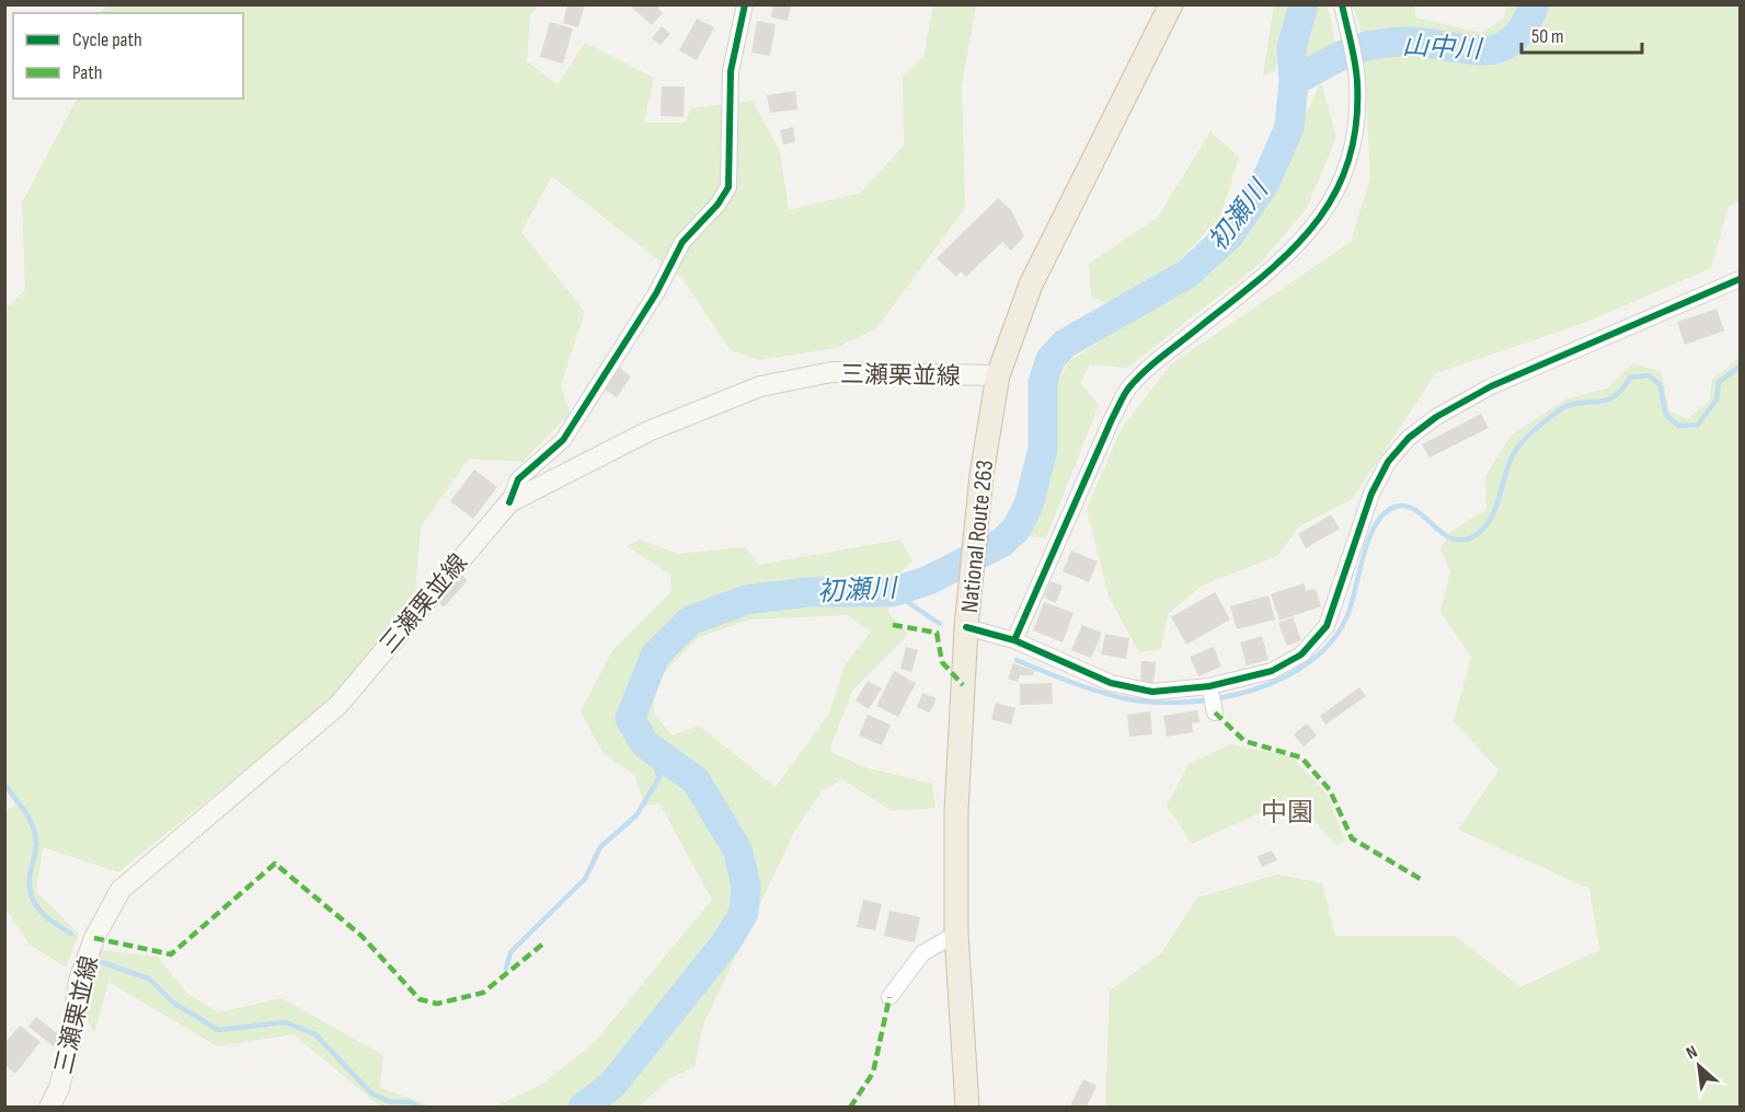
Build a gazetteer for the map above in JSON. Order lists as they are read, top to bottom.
{
  "streets": {
    "highway": ["National Route 263"],
    "main road": ["三瀬栗並線"]
  },
  "crossings": [
    ["三瀬栗並線", "National Route 263"]
  ],
  "districts": ["中園"],
  "water": ["山中川", "初瀬川"],
  "legend": ["Cycle path", "Path"],
  "scale_bar": "50 m",
  "north": "top left"
}
